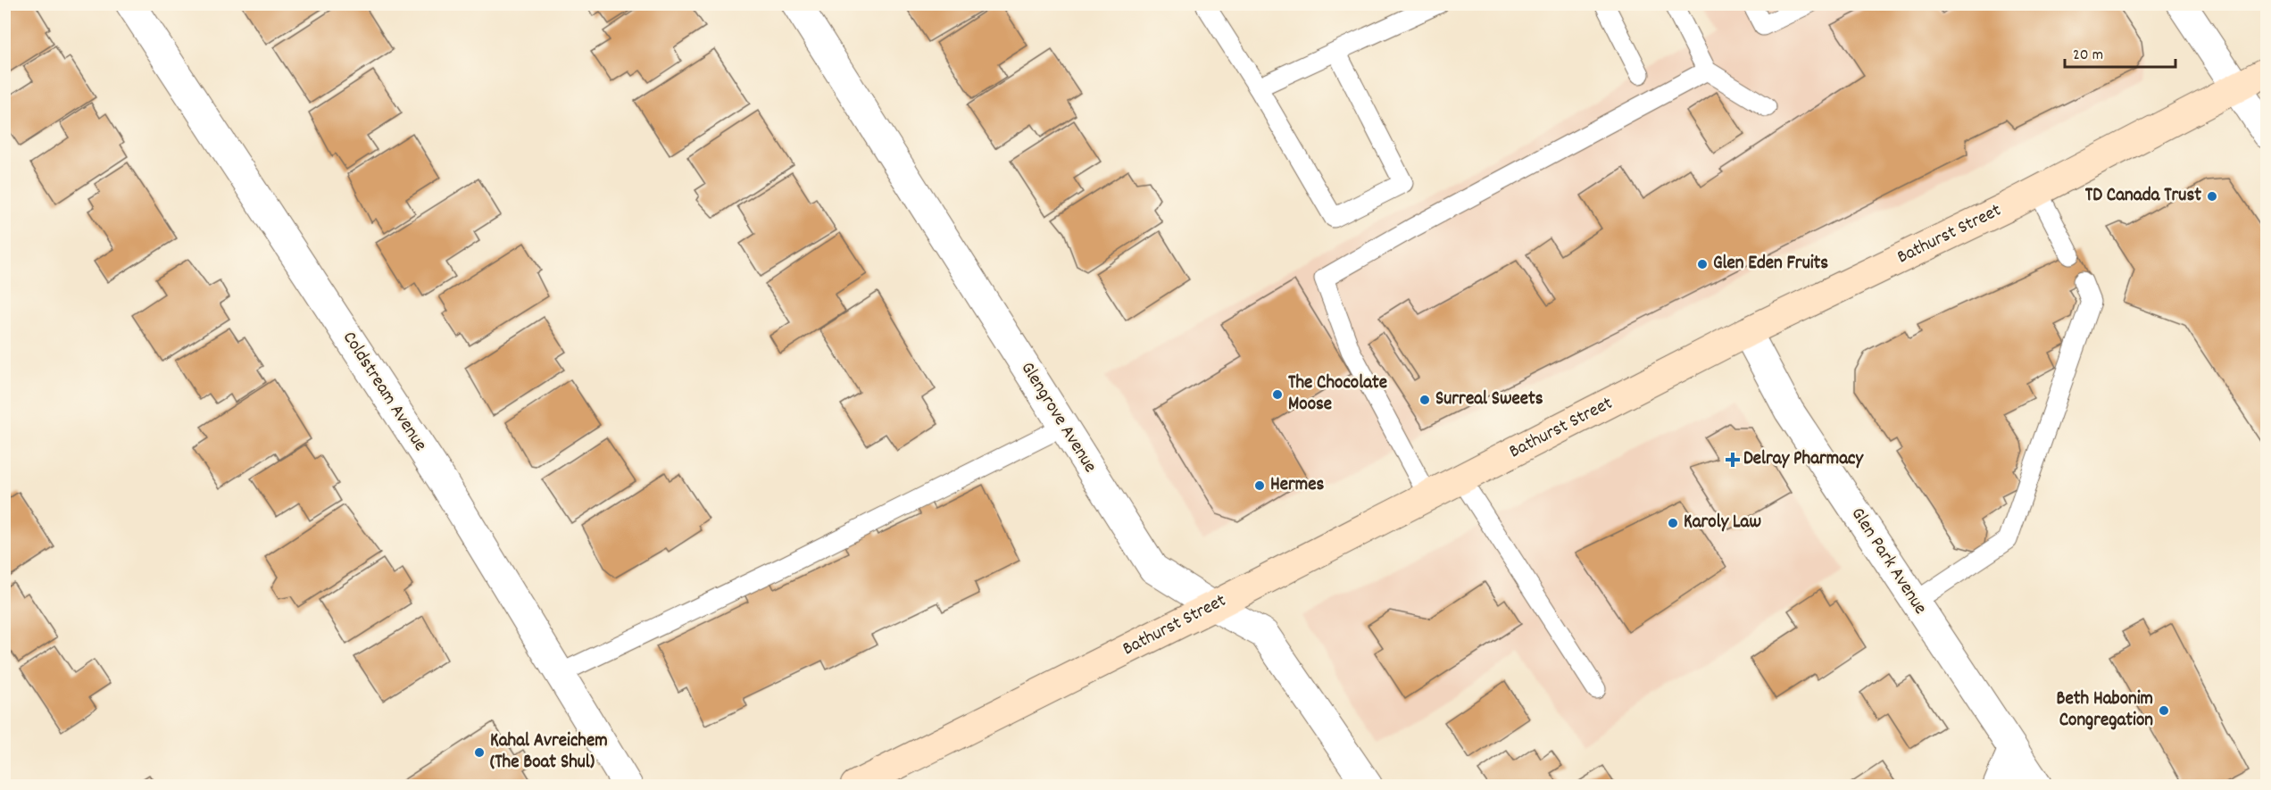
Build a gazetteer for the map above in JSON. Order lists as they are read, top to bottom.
{
  "streets": {
    "main road": ["Bathurst Street"],
    "street": ["Coldstream Avenue", "Glengrove Avenue", "Glen Park Avenue"]
  },
  "crossings": [
    ["Bathurst Street", "Glengrove Avenue"],
    ["Bathurst Street", "Glen Park Avenue"]
  ],
  "places": {
    "other": [
      "TD Canada Trust",
      "Glen Eden Fruits",
      "The Chocolate Moose",
      "Surreal Sweets",
      "Hermes",
      "Karoly Law",
      "Beth Habonim Congregation",
      "Kahal Avreichem (The Boat Shul)"
    ],
    "health": ["Delray Pharmacy"]
  },
  "scale_bar": "20 m"
}
